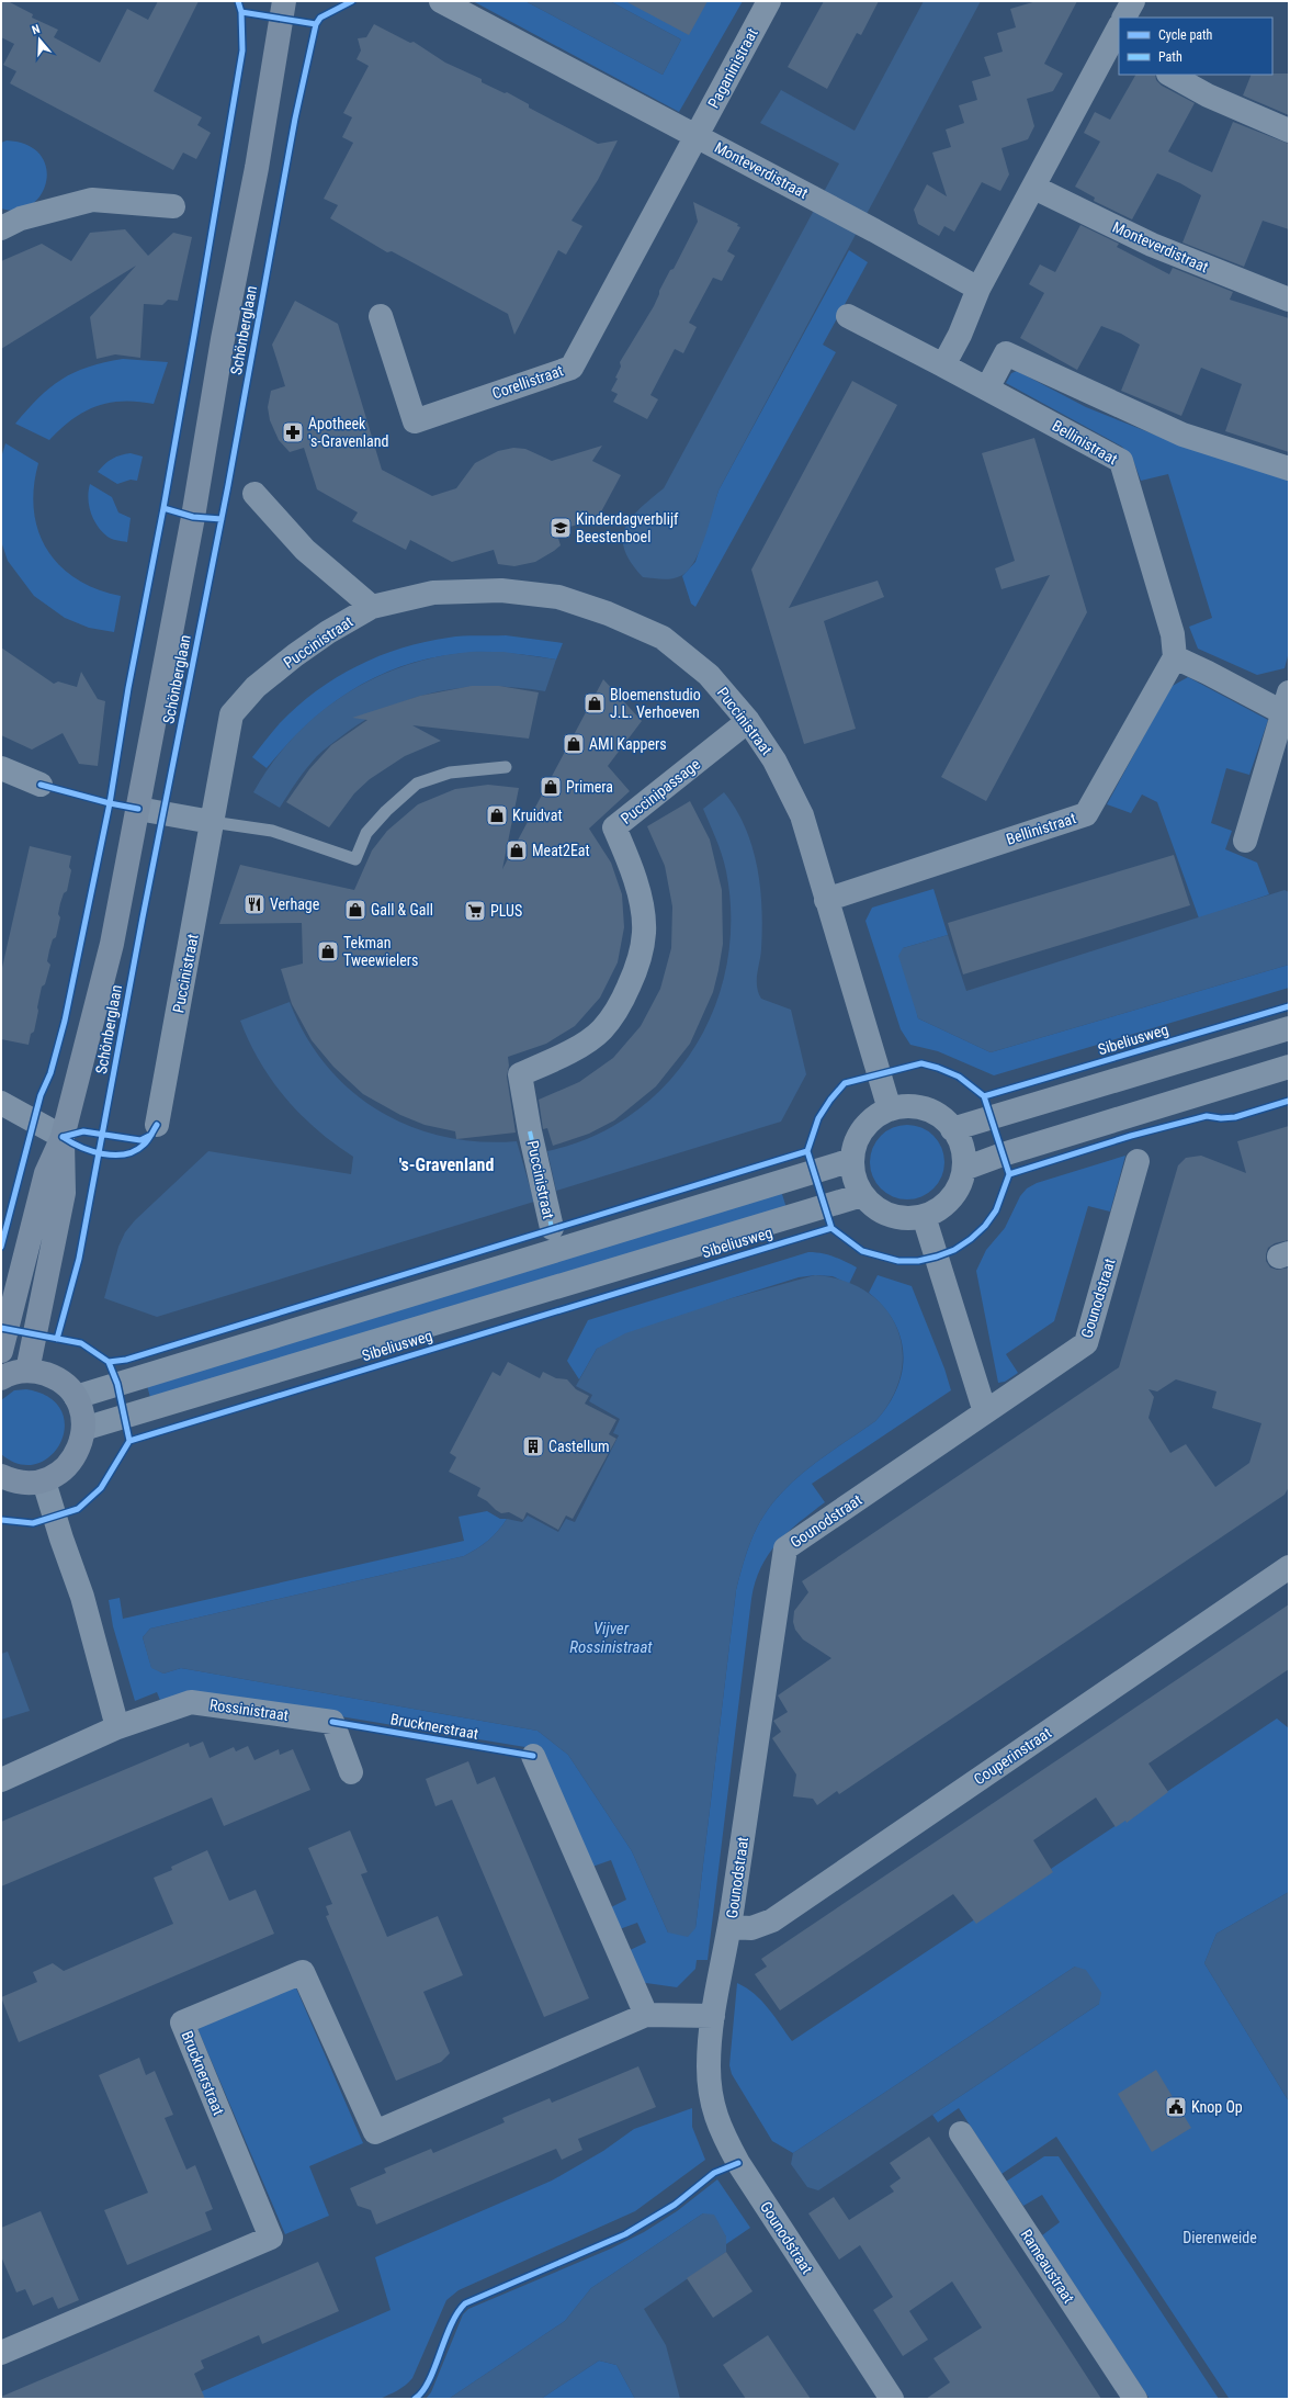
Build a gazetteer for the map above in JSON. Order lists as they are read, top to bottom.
{
  "streets": {
    "street": [
      "Paganinistraat",
      "Monteverdistraat",
      "Schönberglaan",
      "Corellistraat",
      "Bellinistraat",
      "Puccinistraat",
      "Puccinipassage",
      "Sibeliusweg",
      "Gounodstraat",
      "Rossinistraat",
      "Brucknerstraat",
      "Couperinstraat",
      "Rameaustraat"
    ]
  },
  "crossings": [
    ["Paganinistraat", "Monteverdistraat"],
    ["Paganinistraat", "Corellistraat"],
    ["Monteverdistraat", "Corellistraat"],
    ["Bellinistraat", "Puccinistraat"],
    ["Puccinistraat", "Puccinipassage"],
    ["Puccinistraat", "Sibeliusweg"],
    ["Gounodstraat", "Brucknerstraat"],
    ["Gounodstraat", "Couperinstraat"]
  ],
  "districts": ["'s-Gravenland"],
  "water": ["Vijver Rossinistraat"],
  "parks": ["Dierenweide"],
  "places": {
    "pharmacy": ["Apotheek 's-Gravenland"],
    "school or university": ["Kinderdagverblijf Beestenboel"],
    "shop": [
      "Bloemenstudio J.L. Verhoeven",
      "AMI Kappers",
      "Primera",
      "Kruidvat",
      "Meat2Eat",
      "Gall & Gall",
      "Tekman Tweewielers"
    ],
    "restaurant": ["Verhage"],
    "supermarket": ["PLUS"],
    "building": ["Castellum"],
    "public building": ["Knop Op"]
  },
  "legend": ["Cycle path", "Path"],
  "north": "top"
}
